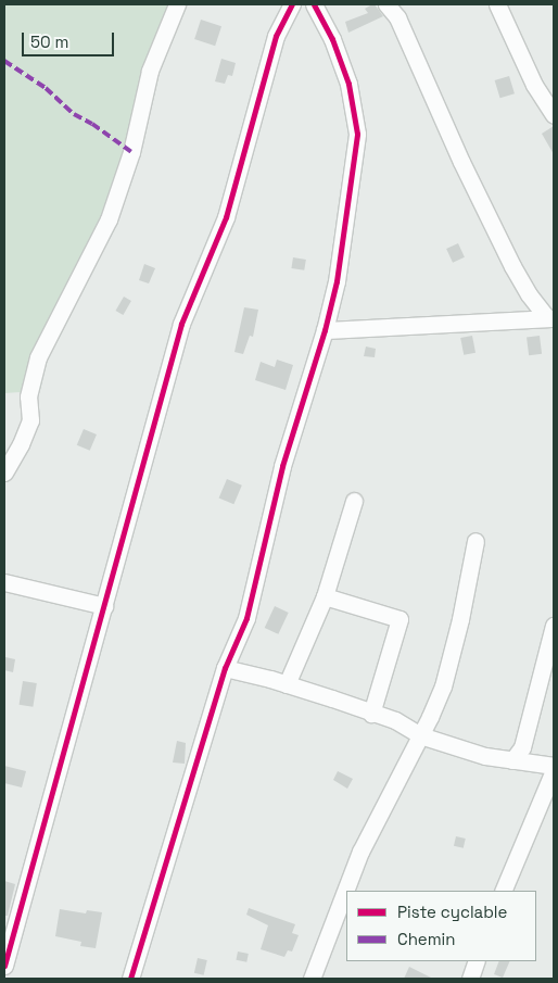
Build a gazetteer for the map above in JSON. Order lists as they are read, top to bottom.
{
  "legend": ["Piste cyclable", "Chemin"],
  "scale_bar": "50 m"
}
